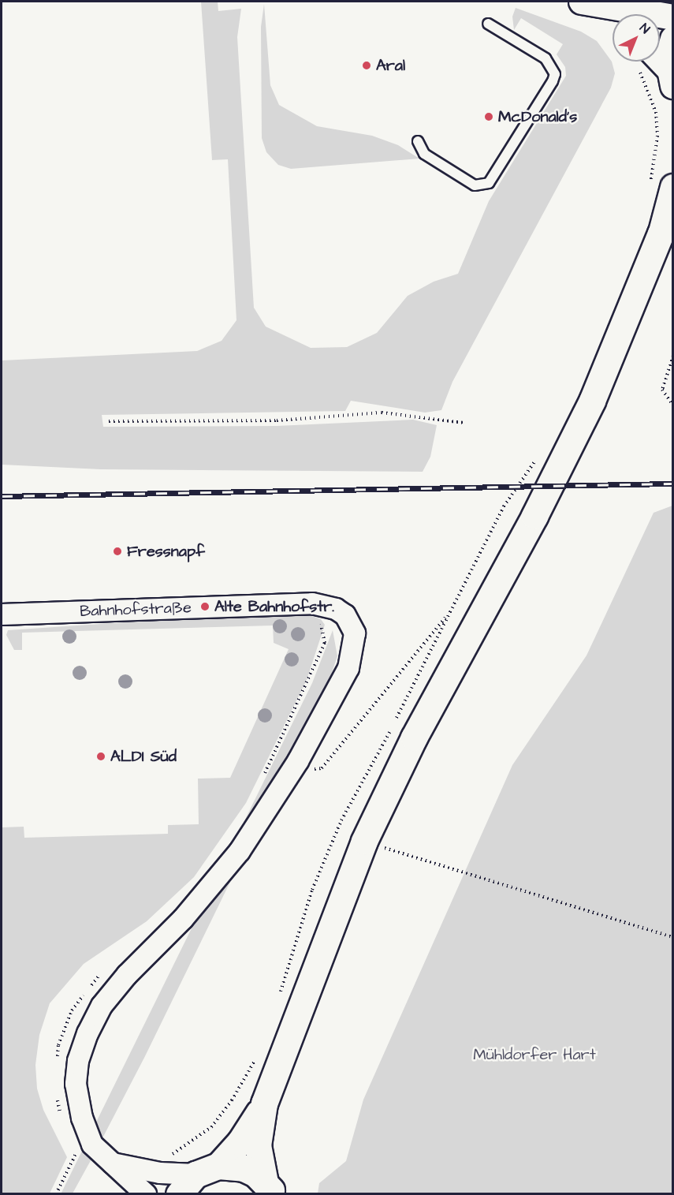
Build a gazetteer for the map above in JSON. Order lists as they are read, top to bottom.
{
  "streets": {
    "street": ["Bahnhofstraße"]
  },
  "parks": ["Mühldorfer Hart"],
  "places": [
    "Aral",
    "McDonald's",
    "Fressnapf",
    "Alte Bahnhofstr.",
    "ALDI Süd"
  ],
  "north": "top right"
}
